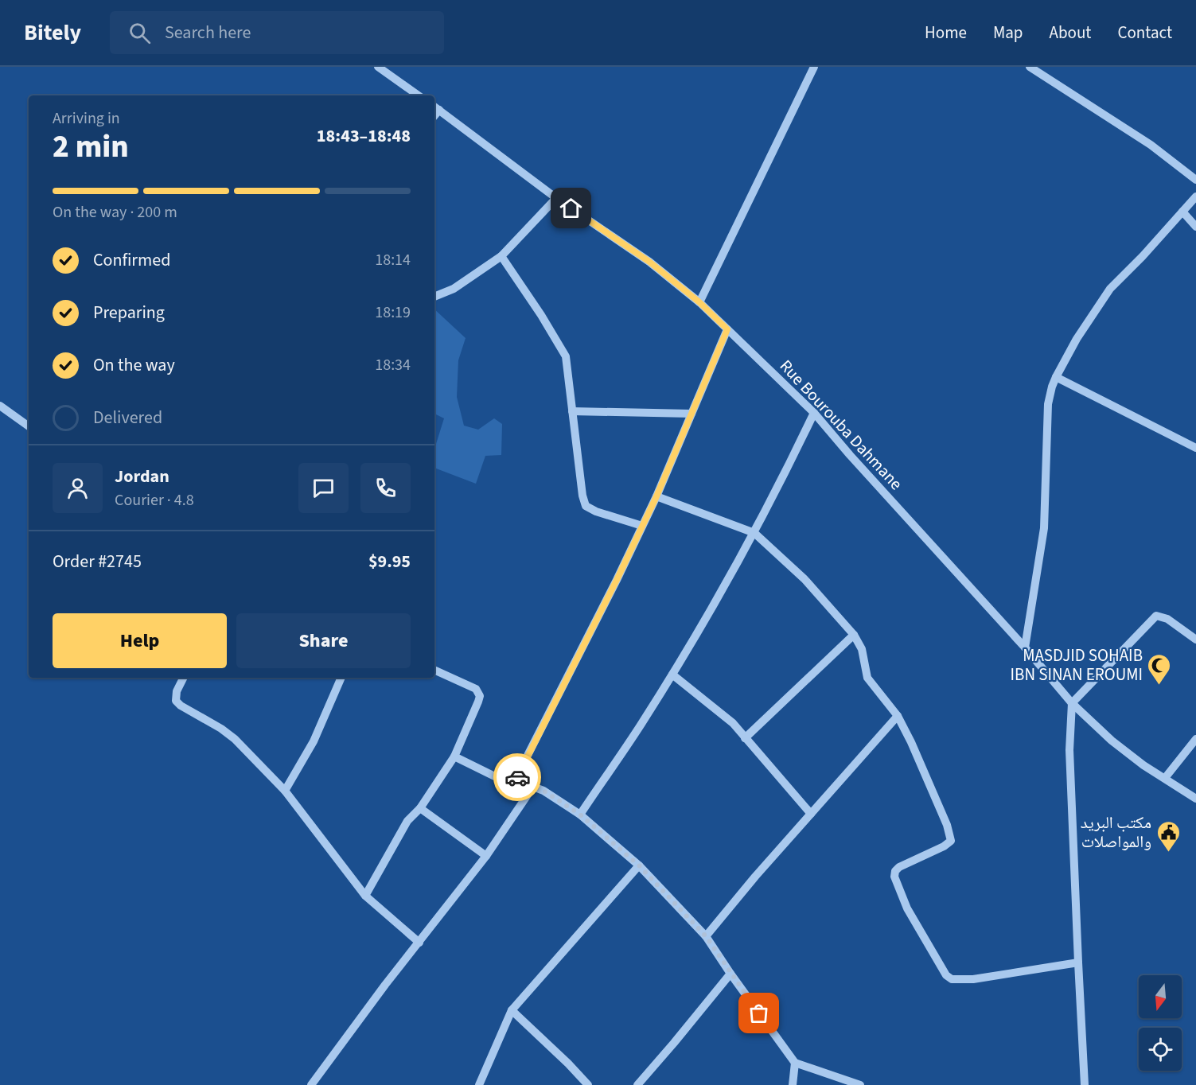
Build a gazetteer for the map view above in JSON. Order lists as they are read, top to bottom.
{
  "streets": {
    "street": ["Rue Bourouba Dahmane"]
  },
  "places": {
    "mosque": ["MASDJID SOHAIB IBN SINAN EROUMI"],
    "public building": ["مكتب البريد والمواصلات"]
  },
  "north": "bottom",
  "page": {
    "header": "Bitely",
    "search": "Search here",
    "nav": [
      "Home",
      "Map",
      "About",
      "Contact"
    ],
    "heading": ["2 min", "Arriving in", "18:43–18:48"],
    "panel": [
      "Jordan",
      "Courier · 4.8",
      "Order #2745",
      "$9.95"
    ],
    "bar": "On the way · 200 m",
    "list": [
      ["Confirmed", "18:14"],
      ["Preparing", "18:19"],
      ["On the way", "18:34"],
      "Delivered"
    ],
    "buttons": ["Help", "Share"]
  }
}
